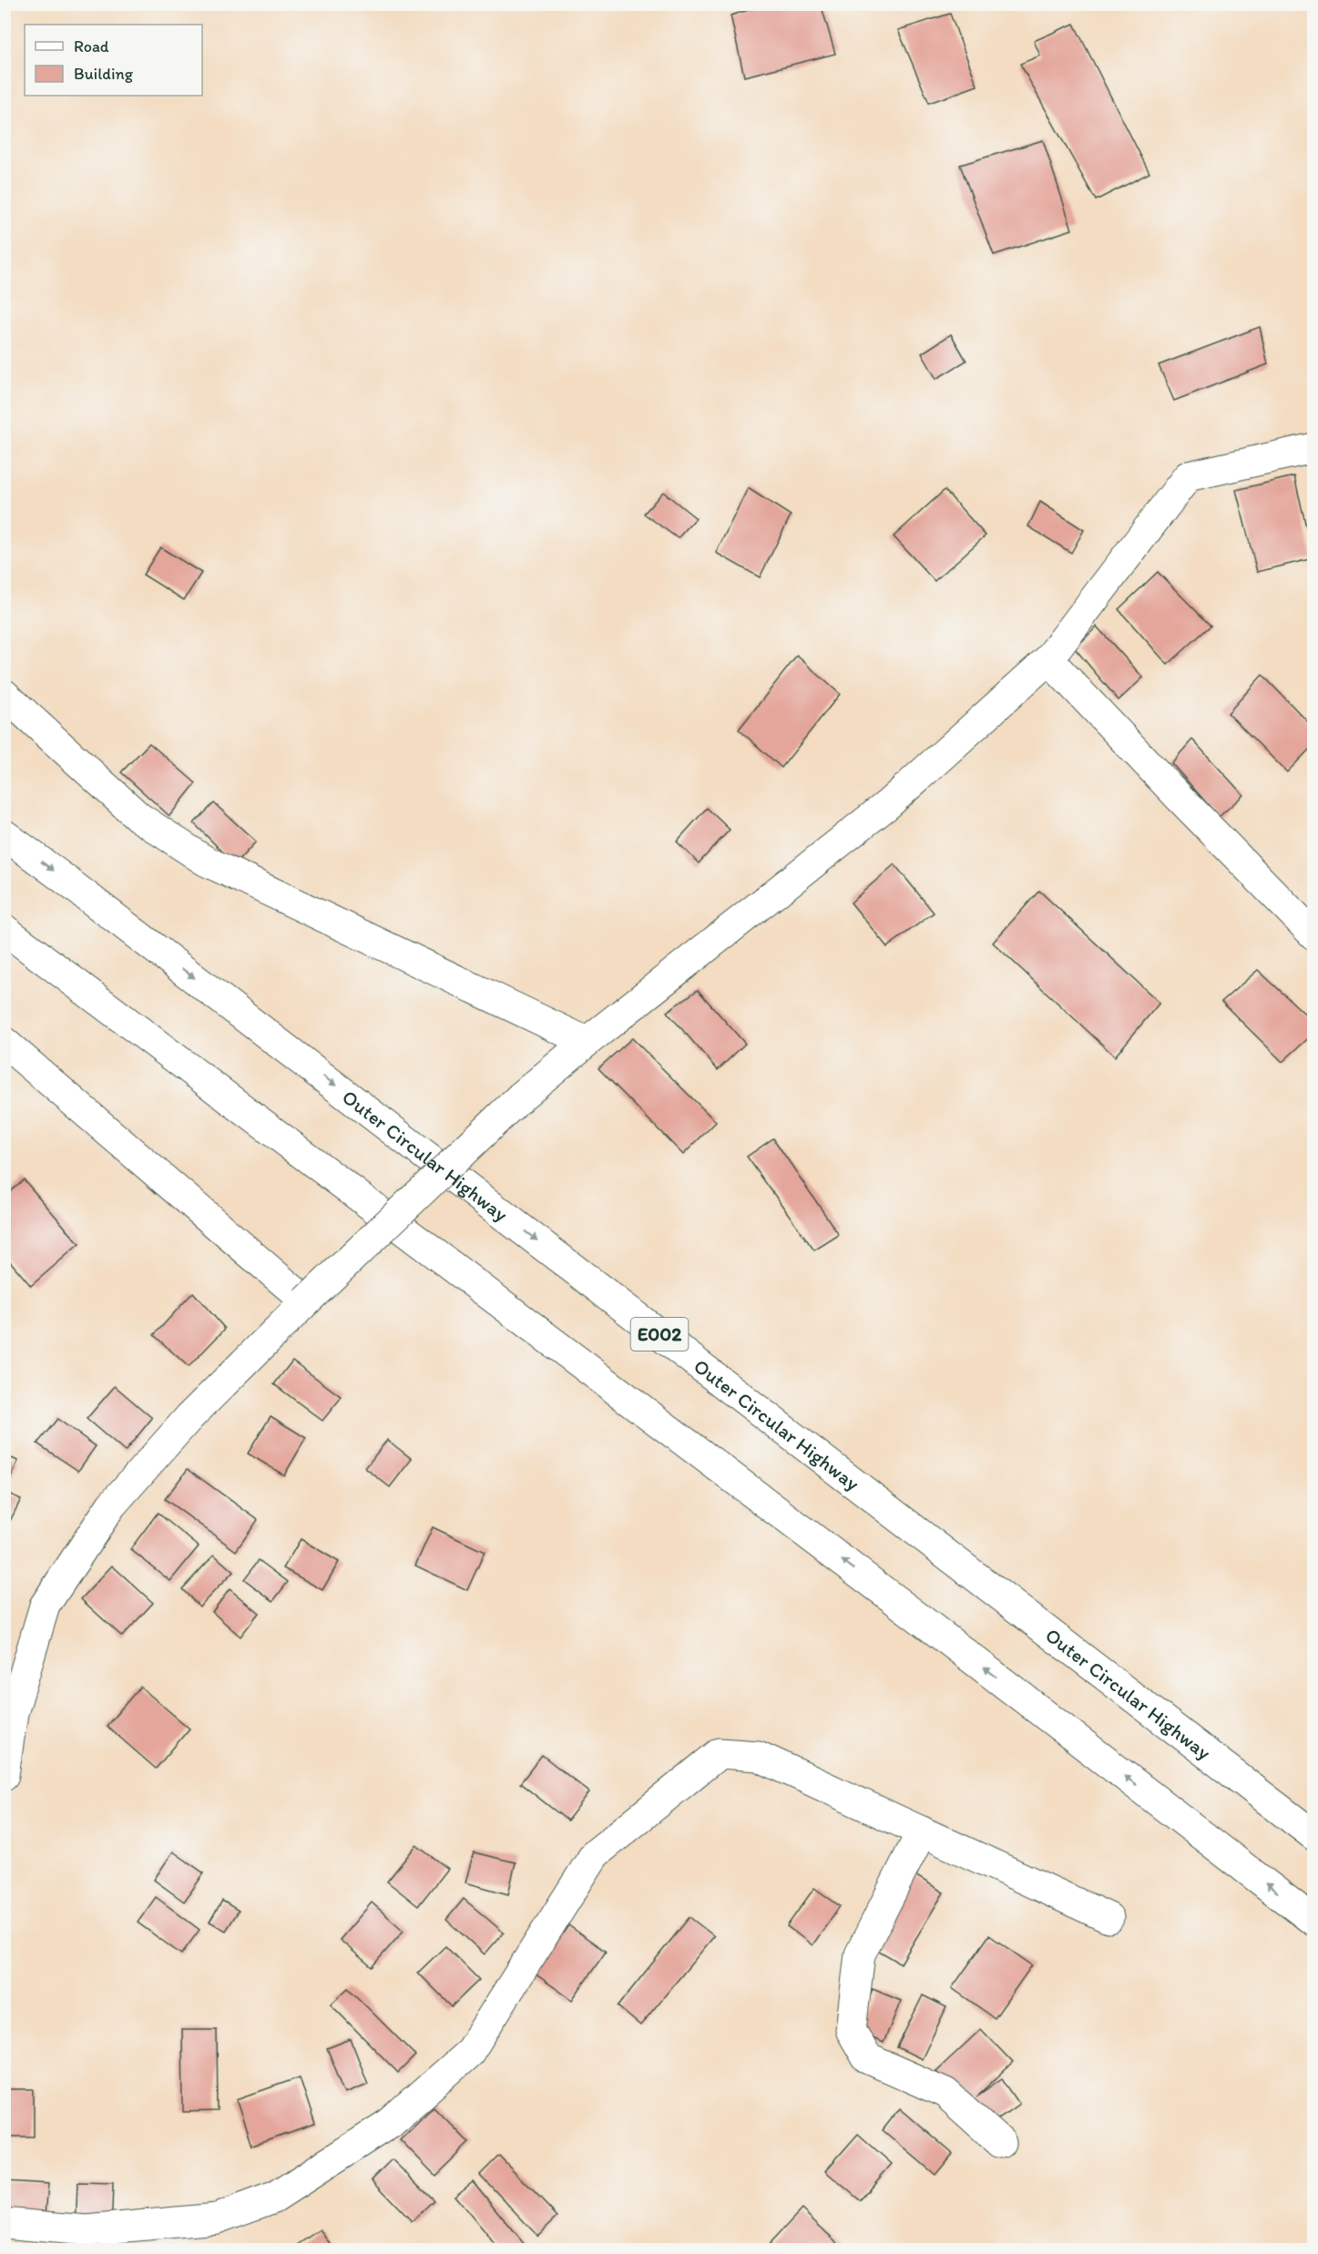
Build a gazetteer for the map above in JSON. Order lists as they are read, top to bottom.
{
  "streets": {
    "main road": ["Outer Circular Highway", "E002"]
  },
  "legend": ["Road", "Building"]
}
